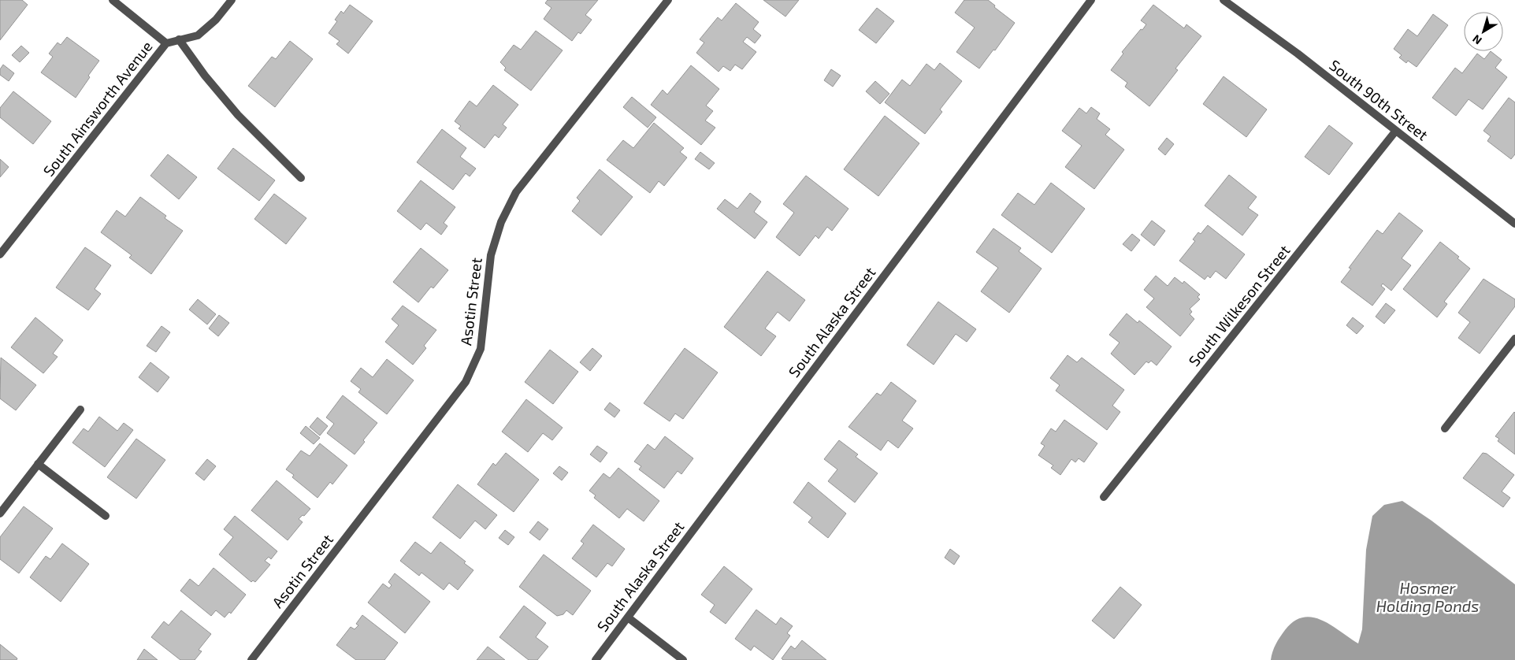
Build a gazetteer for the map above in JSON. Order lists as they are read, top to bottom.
{
  "streets": {
    "street": [
      "South 90th Street",
      "South Ainsworth Avenue",
      "Asotin Street",
      "South Wilkeson Street",
      "South Alaska Street"
    ]
  },
  "crossings": [
    ["South 90th Street", "South Wilkeson Street"]
  ],
  "water": ["Hosmer Holding Ponds"],
  "north": "bottom left"
}
